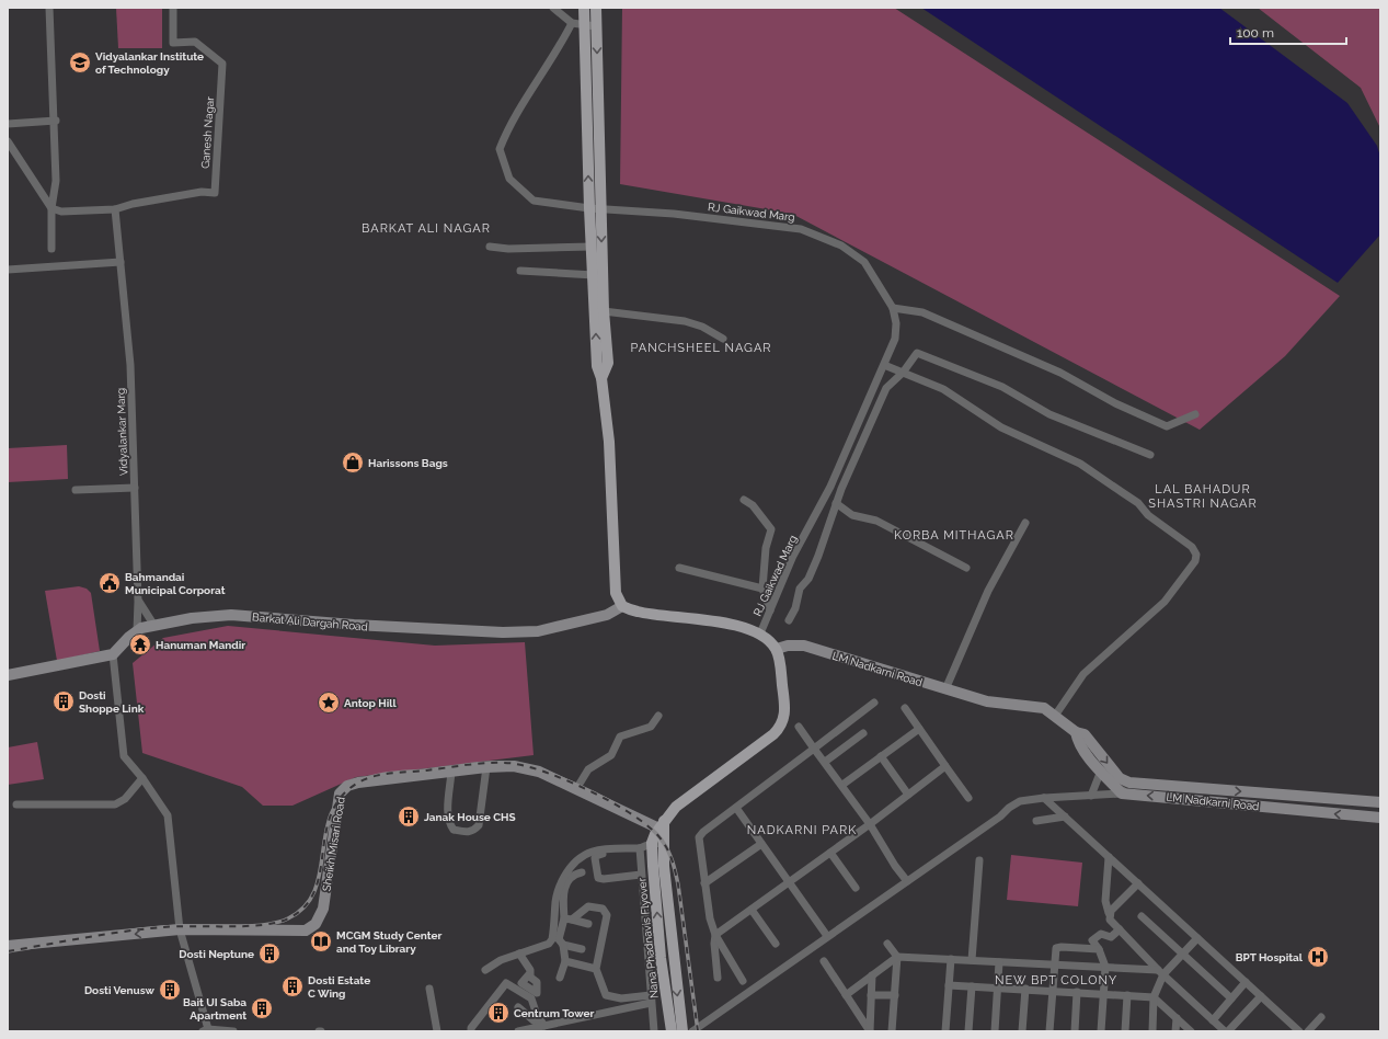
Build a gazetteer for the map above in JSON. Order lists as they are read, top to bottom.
{
  "streets": {
    "main road": [
      "Barkat Ali Dargah Road",
      "LM Nadkarni Road",
      "Sheikh Misari Road",
      "Nana Phadnavis Flyover"
    ],
    "street": ["Ganesh Nagar", "RJ Gaikwad Marg", "Vidyalankar Marg"]
  },
  "crossings": [
    ["Ganesh Nagar", "Vidyalankar Marg"],
    ["Vidyalankar Marg", "Barkat Ali Dargah Road"]
  ],
  "districts": [
    "BARKAT ALI NAGAR",
    "PANCHSHEEL NAGAR",
    "LAL BAHADUR SHASTRI NAGAR",
    "KORBA MITHAGAR",
    "NADKARNI PARK",
    "NEW BPT COLONY"
  ],
  "places": {
    "school or university": ["Vidyalankar Institute of Technology"],
    "shop": ["Harissons Bags"],
    "public building": ["Bahmandai Municipal Corporat"],
    "temple": ["Hanuman Mandir"],
    "building": [
      "Dosti Shoppe Link",
      "Janak House CHS",
      "Dosti Neptune",
      "Dosti Estate C Wing",
      "Dosti Venusw",
      "Bait UI Saba Apartment",
      "Centrum Tower"
    ],
    "place": ["Antop Hill"],
    "library": ["MCGM Study Center and Toy Library"],
    "hospital": ["BPT Hospital"]
  },
  "scale_bar": "100 m"
}
